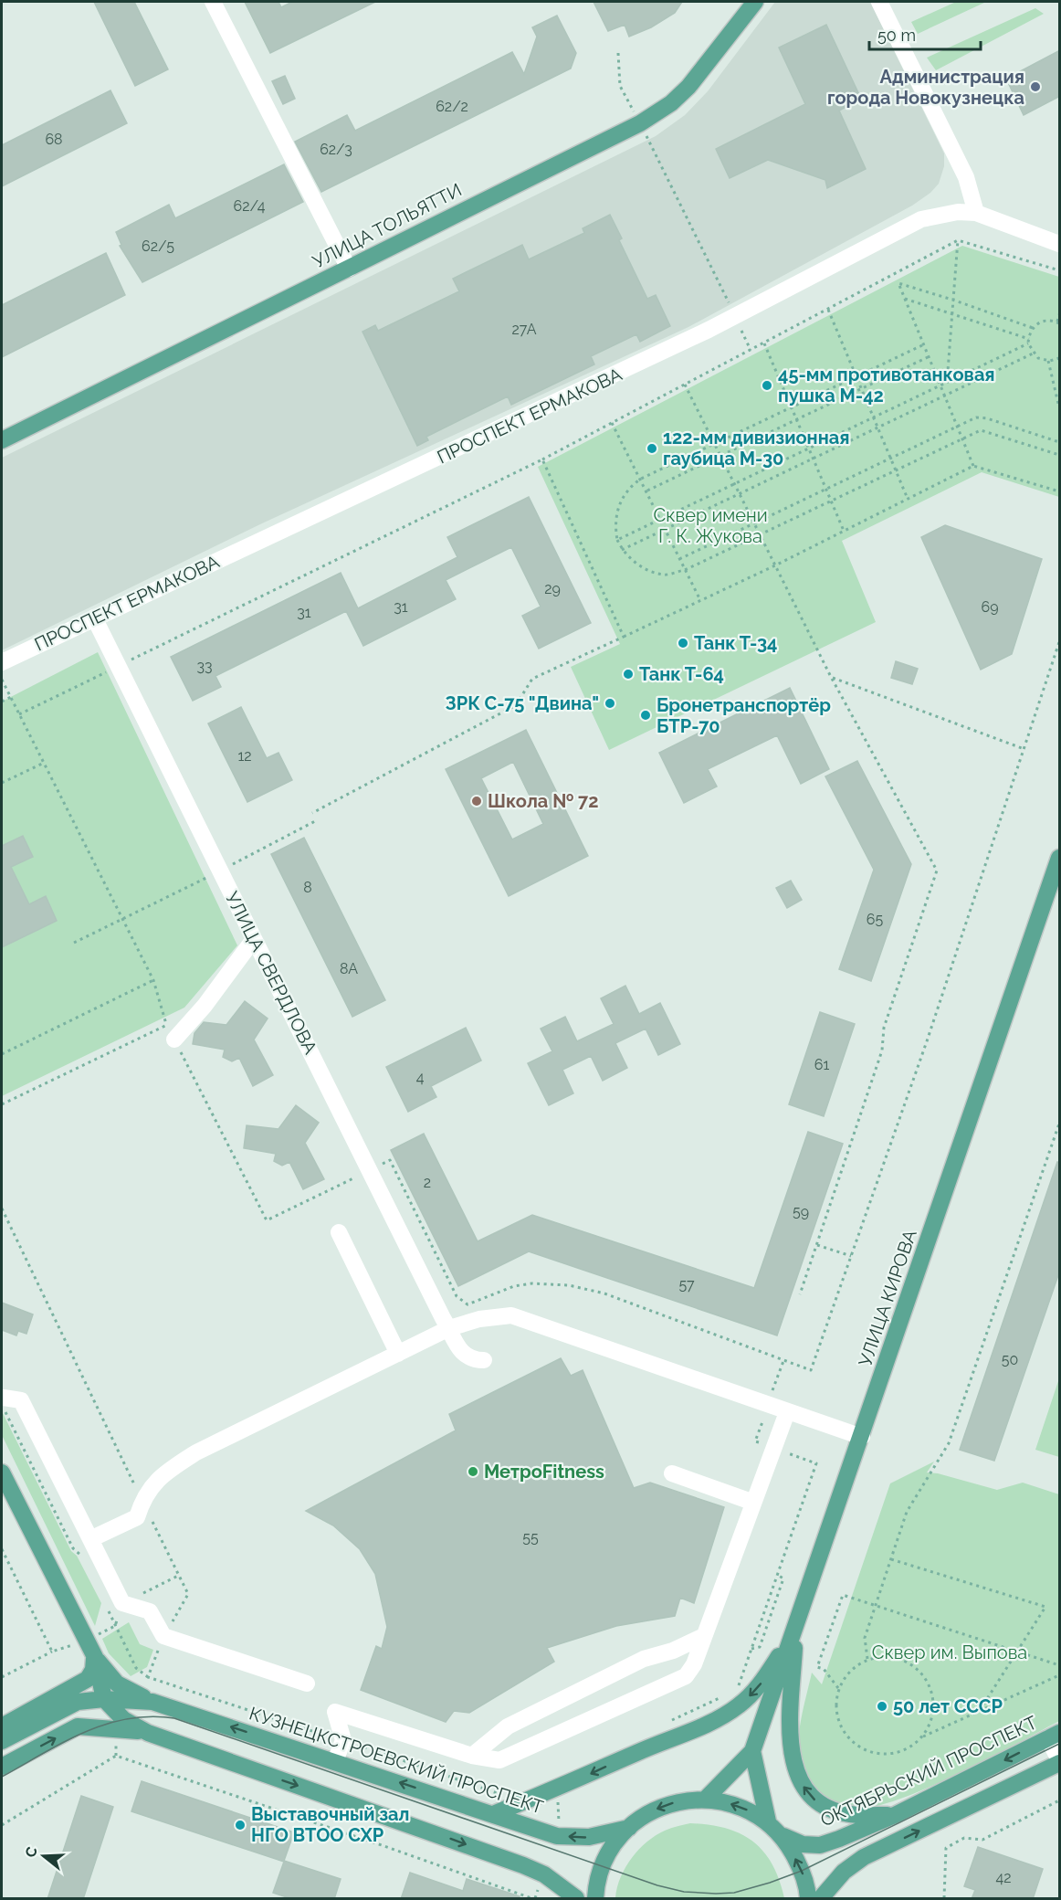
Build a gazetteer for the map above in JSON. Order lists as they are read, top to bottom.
{
  "streets": {
    "main road": [
      "УЛИЦА ТОЛЬЯТТИ",
      "УЛИЦА КИРОВА",
      "КУЗНЕЦКСТРОЕВСКИЙ ПРОСПЕКТ",
      "ОКТЯБРЬСКИЙ ПРОСПЕКТ"
    ],
    "street": ["ПРОСПЕКТ ЕРМАКОВА", "УЛИЦА СВЕРДЛОВА"]
  },
  "crossings": [
    ["ПРОСПЕКТ ЕРМАКОВА", "УЛИЦА СВЕРДЛОВА"]
  ],
  "parks": ["Сквер имени Г. К. Жукова", "Сквер им. Выпова"],
  "places": [
    "Администрация города Новокузнецка",
    "45-мм противотанковая пушка М-42",
    "122-мм дивизионная гаубица М-30",
    "Танк Т-34",
    "Танк Т-64",
    "ЗРК С-75 \"Двина\"",
    "Бронетранспортёр БТР-70",
    "Школа № 72",
    "МетроFitness",
    "50 лет СССР",
    "Выставочный зал НГО ВТОО СХР"
  ],
  "house_numbers": [
    "62/2",
    "68",
    "62/3",
    "62/4",
    "62/5",
    "27А",
    "29",
    "31",
    "69",
    "31",
    "33",
    "12",
    "8",
    "65",
    "8А",
    "61",
    "4",
    "2",
    "59",
    "57",
    "50",
    "55",
    "42"
  ],
  "scale_bar": "50 m",
  "north": "left"
}
